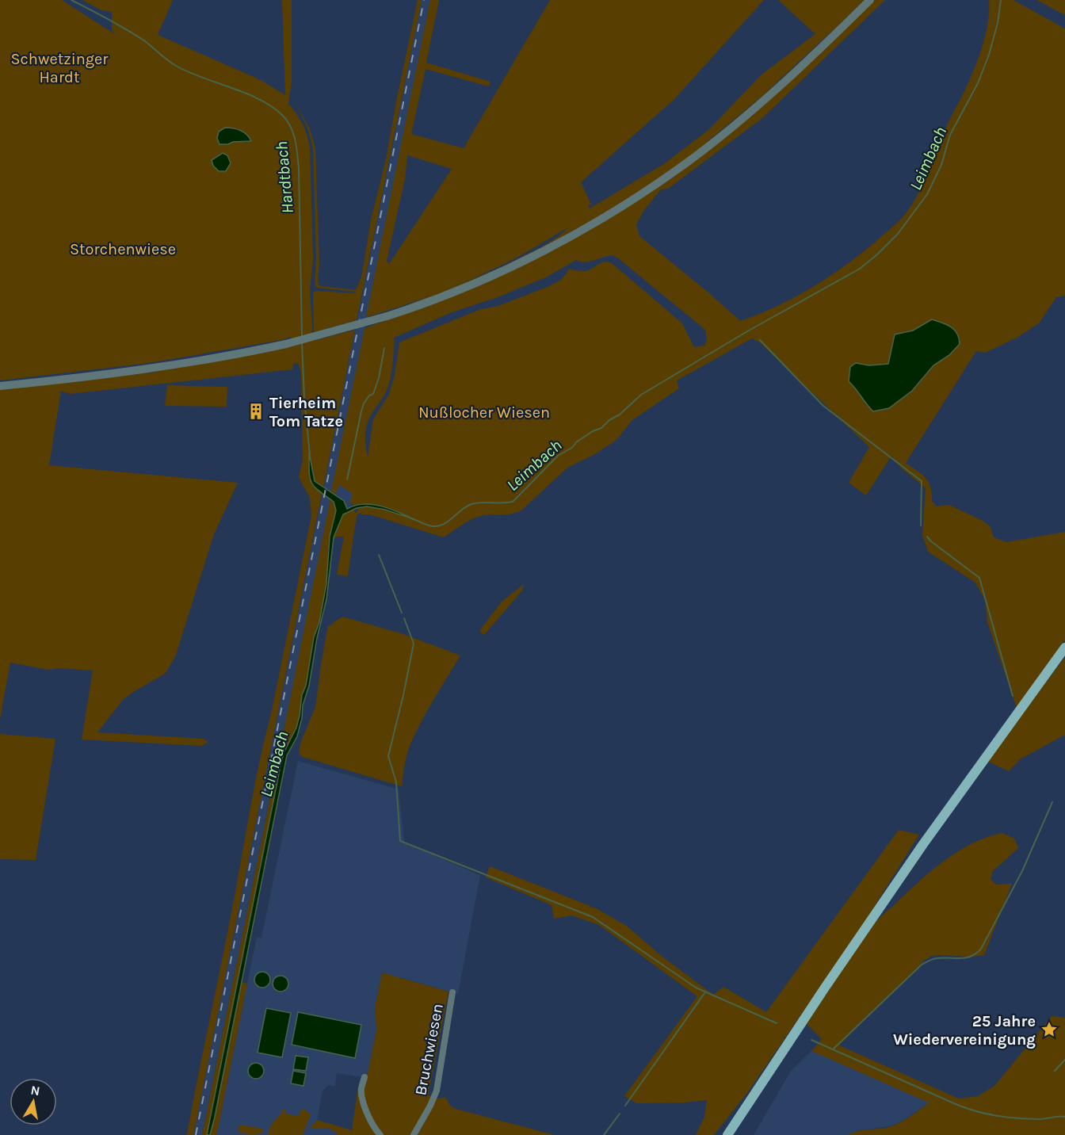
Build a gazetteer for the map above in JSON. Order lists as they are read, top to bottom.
{
  "streets": {
    "street": ["Bruchwiesen"]
  },
  "water": ["Leimbach", "Hardtbach"],
  "parks": ["Schwetzinger Hardt", "Storchenwiese", "Nußlocher Wiesen"],
  "places": {
    "building": ["Tierheim Tom Tatze"],
    "place": ["25 Jahre Wiedervereinigung"]
  },
  "north": "top"
}
